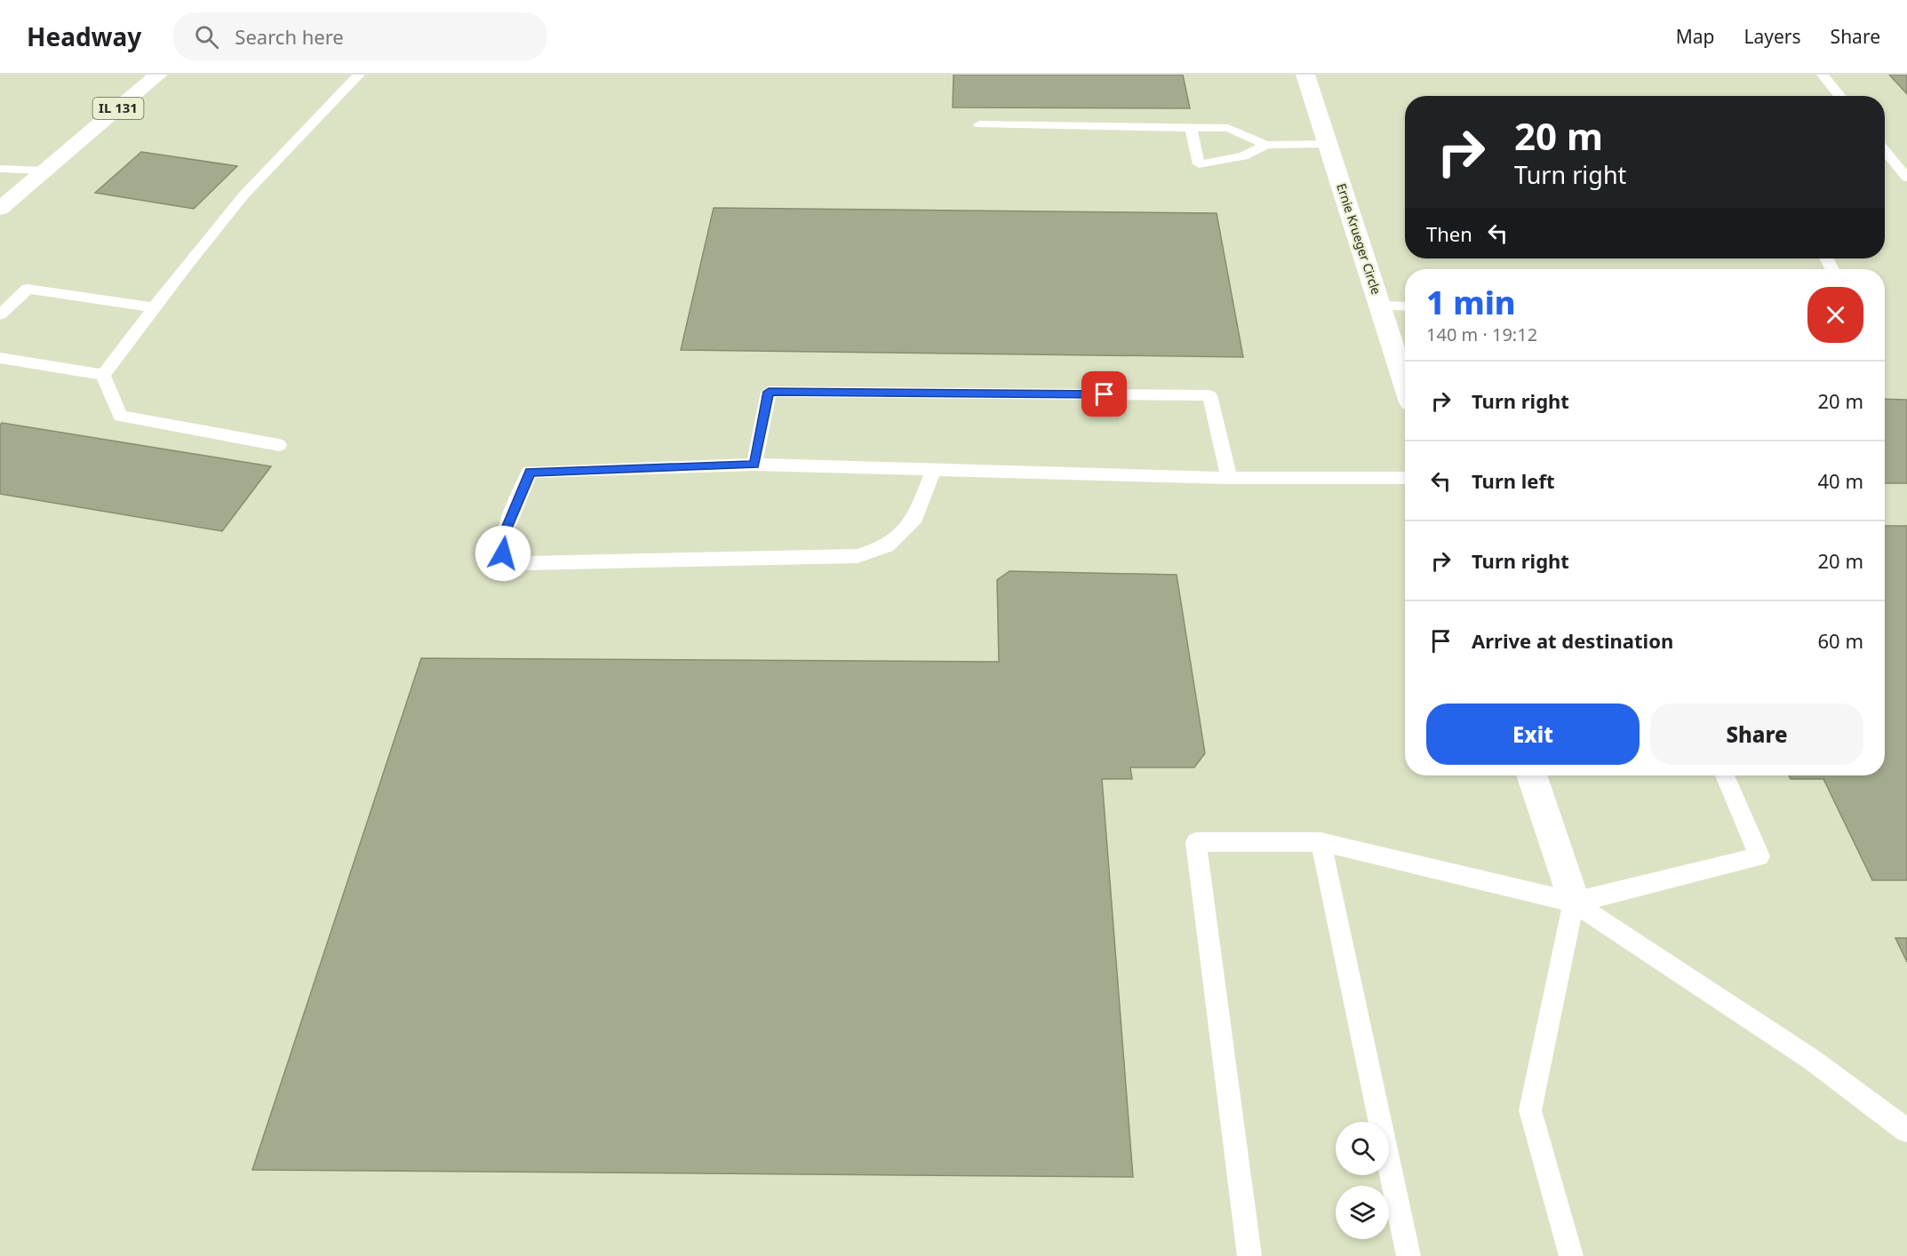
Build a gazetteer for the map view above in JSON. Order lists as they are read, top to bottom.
{
  "streets": {
    "street": ["IL 131", "Ernie Krueger Circle"]
  },
  "page": {
    "header": "Headway",
    "search": "Search here",
    "nav": ["Map", "Layers", "Share"],
    "turn": ["20 m", "Turn right"],
    "then": "Then",
    "heading": ["1 min", "140 m · 19:12"],
    "list": [
      {
        "name": "Turn right",
        "value": "20 m"
      },
      {
        "name": "Turn left",
        "value": "40 m"
      },
      {
        "name": "Turn right",
        "value": "20 m"
      },
      {
        "name": "Arrive at destination",
        "value": "60 m"
      }
    ],
    "buttons": ["Exit", "Share"]
  }
}
